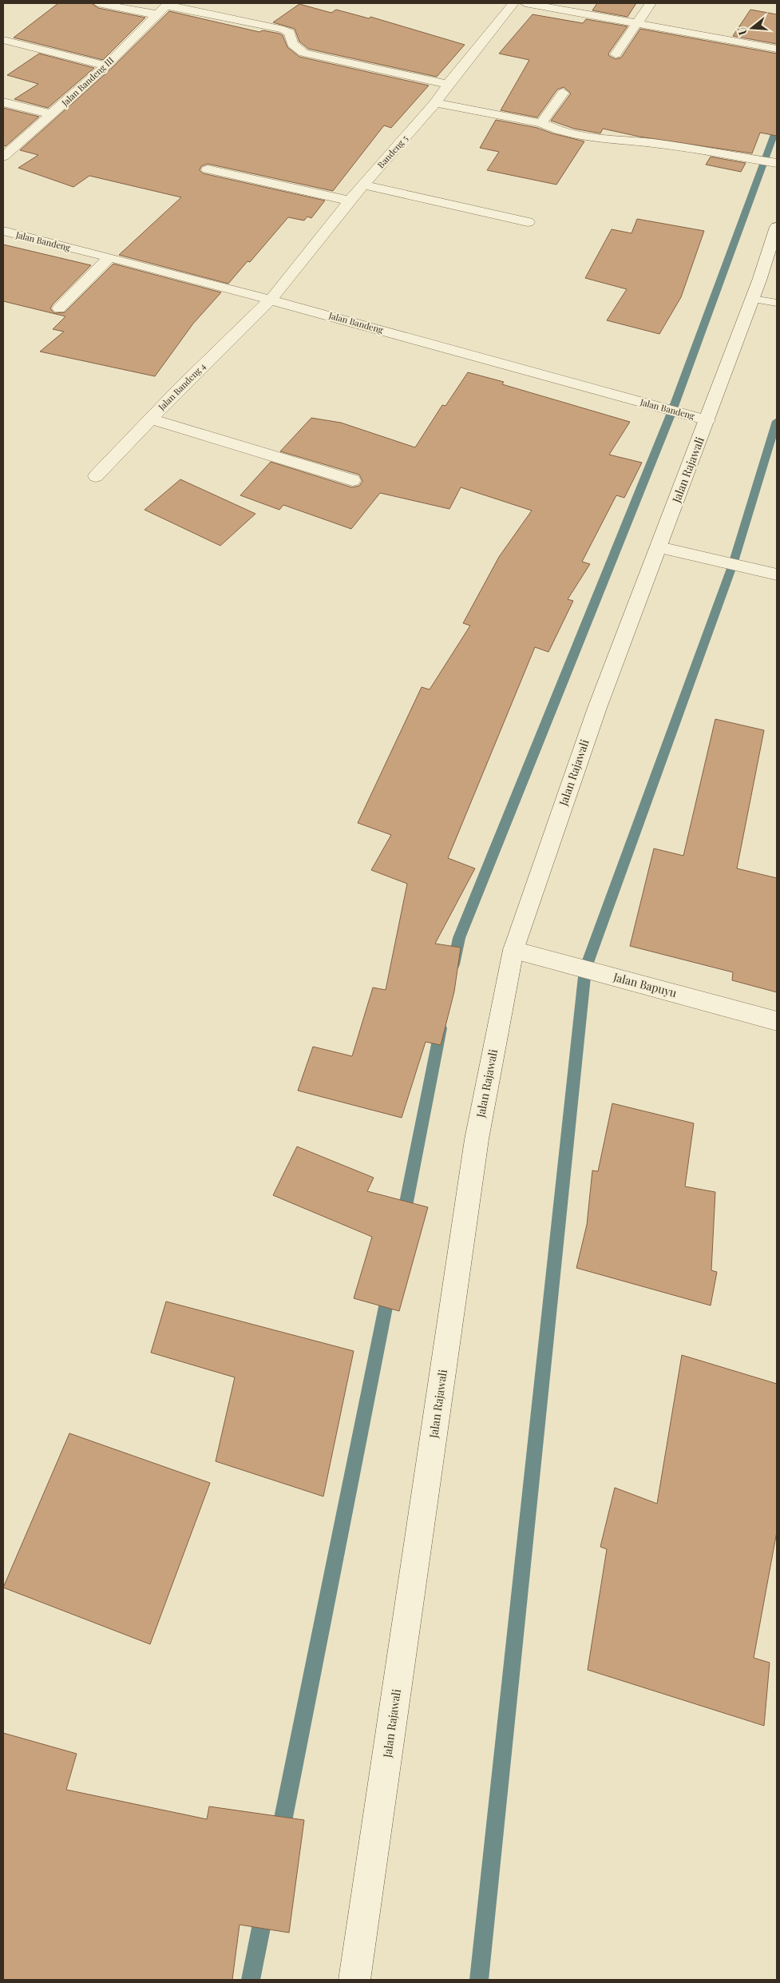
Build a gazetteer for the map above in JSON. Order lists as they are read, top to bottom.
{
  "streets": {
    "street": [
      "Jalan Bandeng III",
      "Bandeng 5",
      "Jalan Bandeng",
      "Jalan Bandeng 4",
      "Jalan Rajawali",
      "Jalan Bapuyu"
    ]
  },
  "crossings": [
    ["Bandeng 5", "Jalan Bandeng"],
    ["Bandeng 5", "Jalan Bandeng 4"],
    ["Jalan Bandeng", "Jalan Bandeng 4"],
    ["Jalan Bandeng", "Jalan Rajawali"],
    ["Jalan Rajawali", "Jalan Bapuyu"]
  ],
  "north": "left"
}
